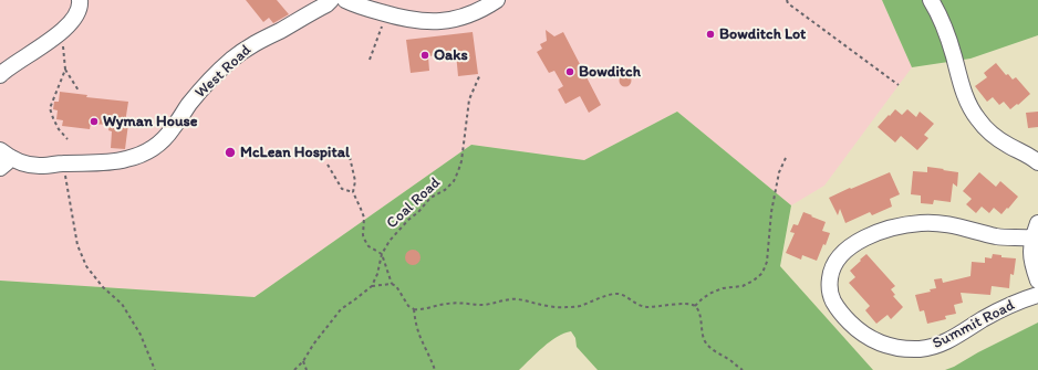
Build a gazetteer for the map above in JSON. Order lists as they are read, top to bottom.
{
  "streets": {
    "street": ["West Road", "Summit Road"],
    "path": ["Coal Road"]
  },
  "places": [
    "Bowditch Lot",
    "Oaks",
    "Bowditch",
    "Wyman House",
    "McLean Hospital"
  ]
}
